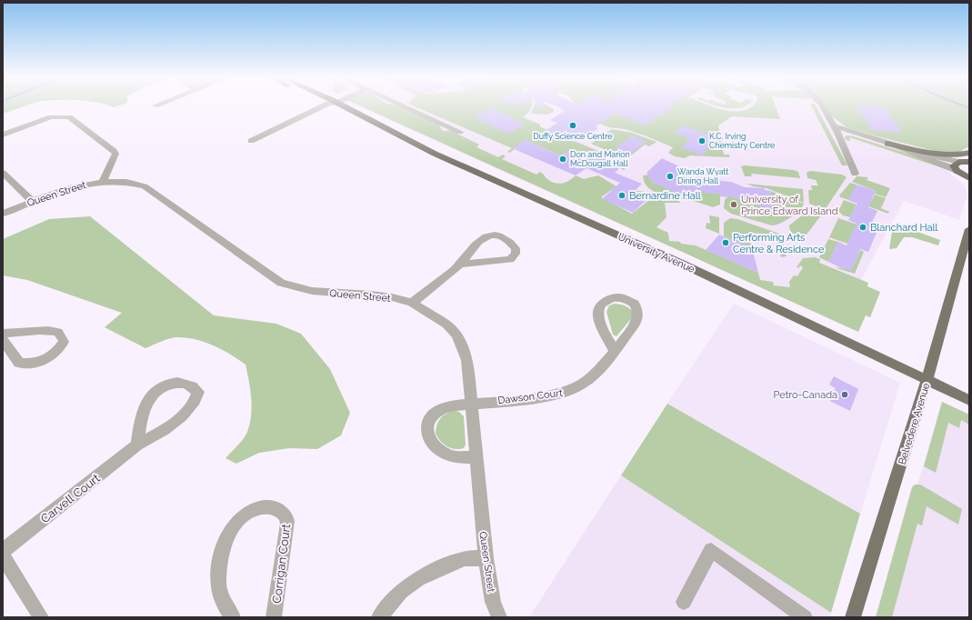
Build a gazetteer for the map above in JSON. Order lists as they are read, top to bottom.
{
  "streets": {
    "main road": ["University Avenue", "Belvedere Avenue"],
    "street": [
      "Queen Street",
      "Dawson Court",
      "Carvell Court",
      "Corrigan Court"
    ]
  },
  "crossings": [
    ["Queen Street", "Dawson Court"],
    ["University Avenue", "Belvedere Avenue"]
  ],
  "places": [
    "Duffy Science Centre",
    "K.C. Irving Chemistry Centre",
    "Don and Marion McDougall Hall",
    "Wanda Wyatt Dining Hall",
    "Bernardine Hall",
    "University of Prince Edward Island",
    "Blanchard Hall",
    "Performing Arts Centre & Residence",
    "Petro-Canada"
  ]
}
